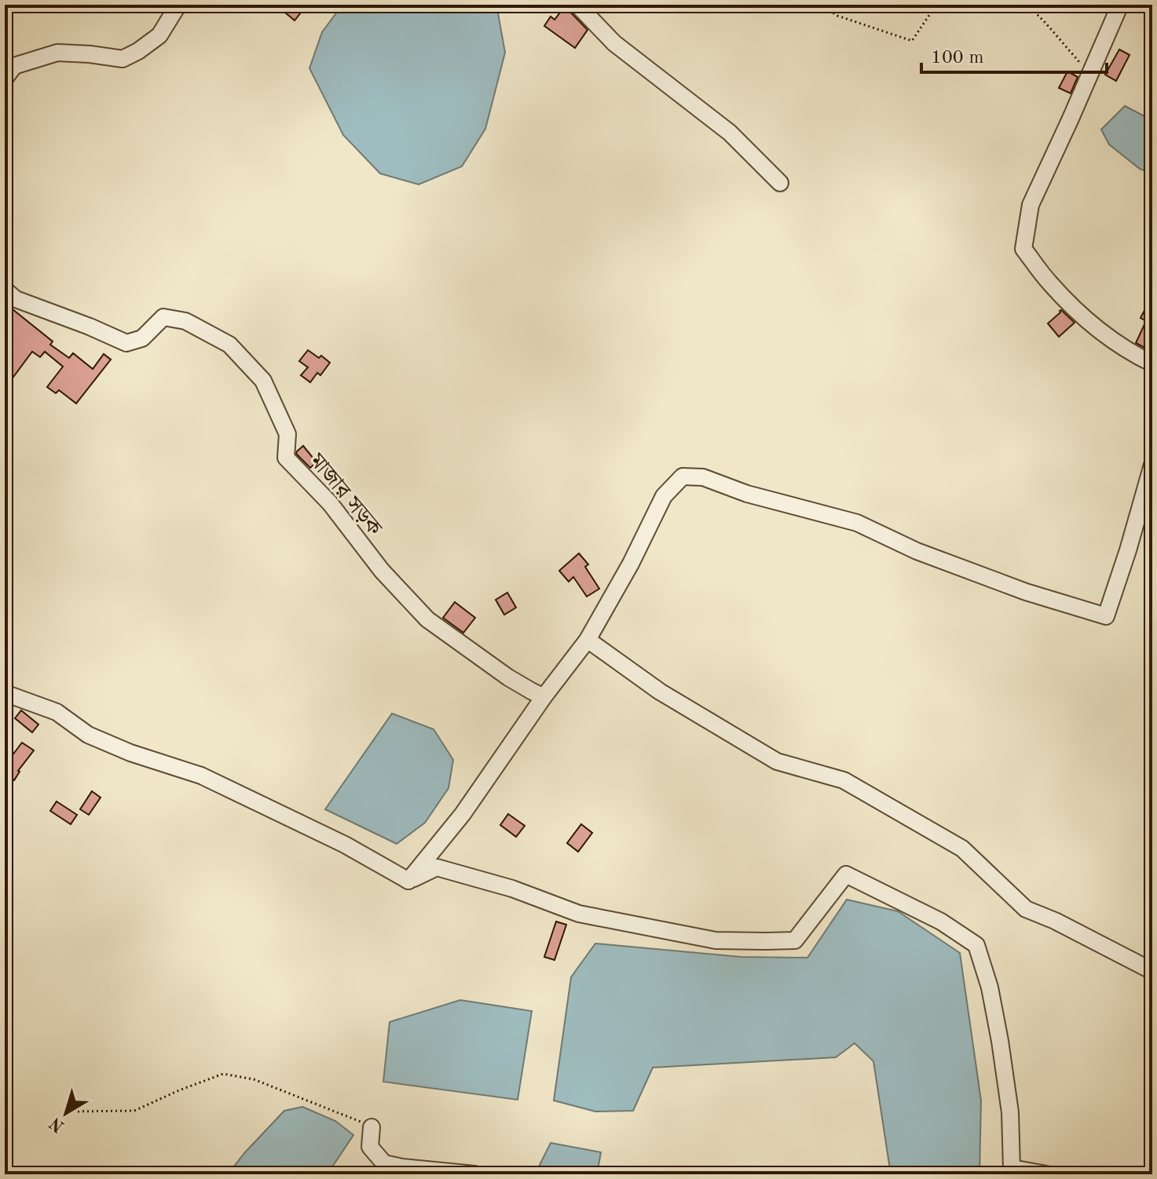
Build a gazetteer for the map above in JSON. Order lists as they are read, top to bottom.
{
  "streets": {
    "street": ["মাজার সড়ক"]
  },
  "scale_bar": "100 m",
  "north": "bottom left"
}
